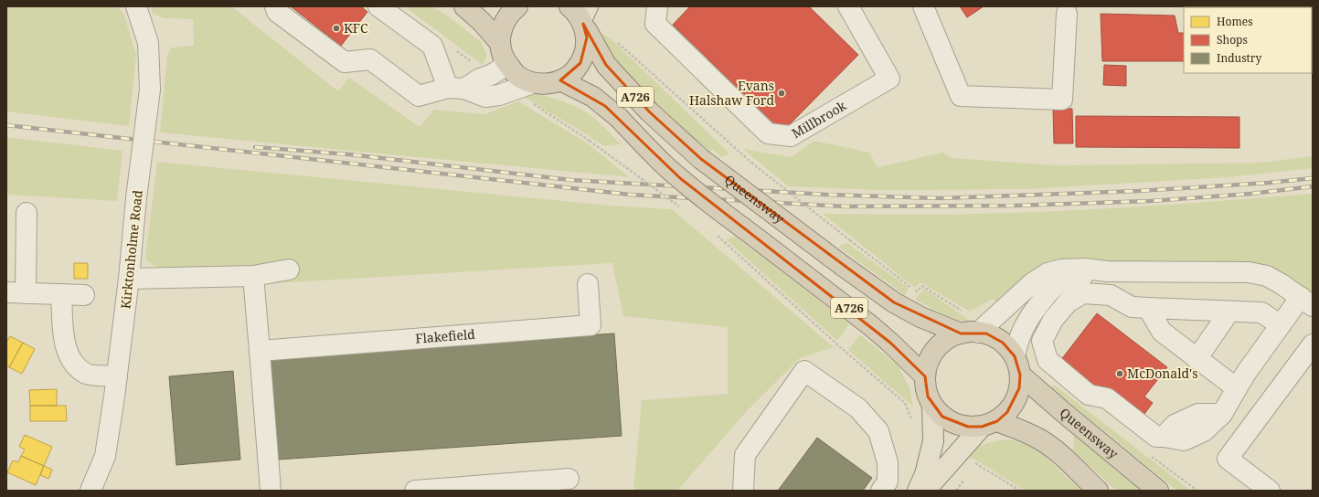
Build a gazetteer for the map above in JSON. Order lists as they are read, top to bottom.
{
  "streets": {
    "highway": ["A726", "Queensway"],
    "street": ["Millbrook", "Kirktonholme Road", "Flakefield"]
  },
  "crossings": [
    ["A726", "Queensway"]
  ],
  "places": ["KFC", "Evans Halshaw Ford", "McDonald's"],
  "legend": ["Homes", "Shops", "Industry"]
}
